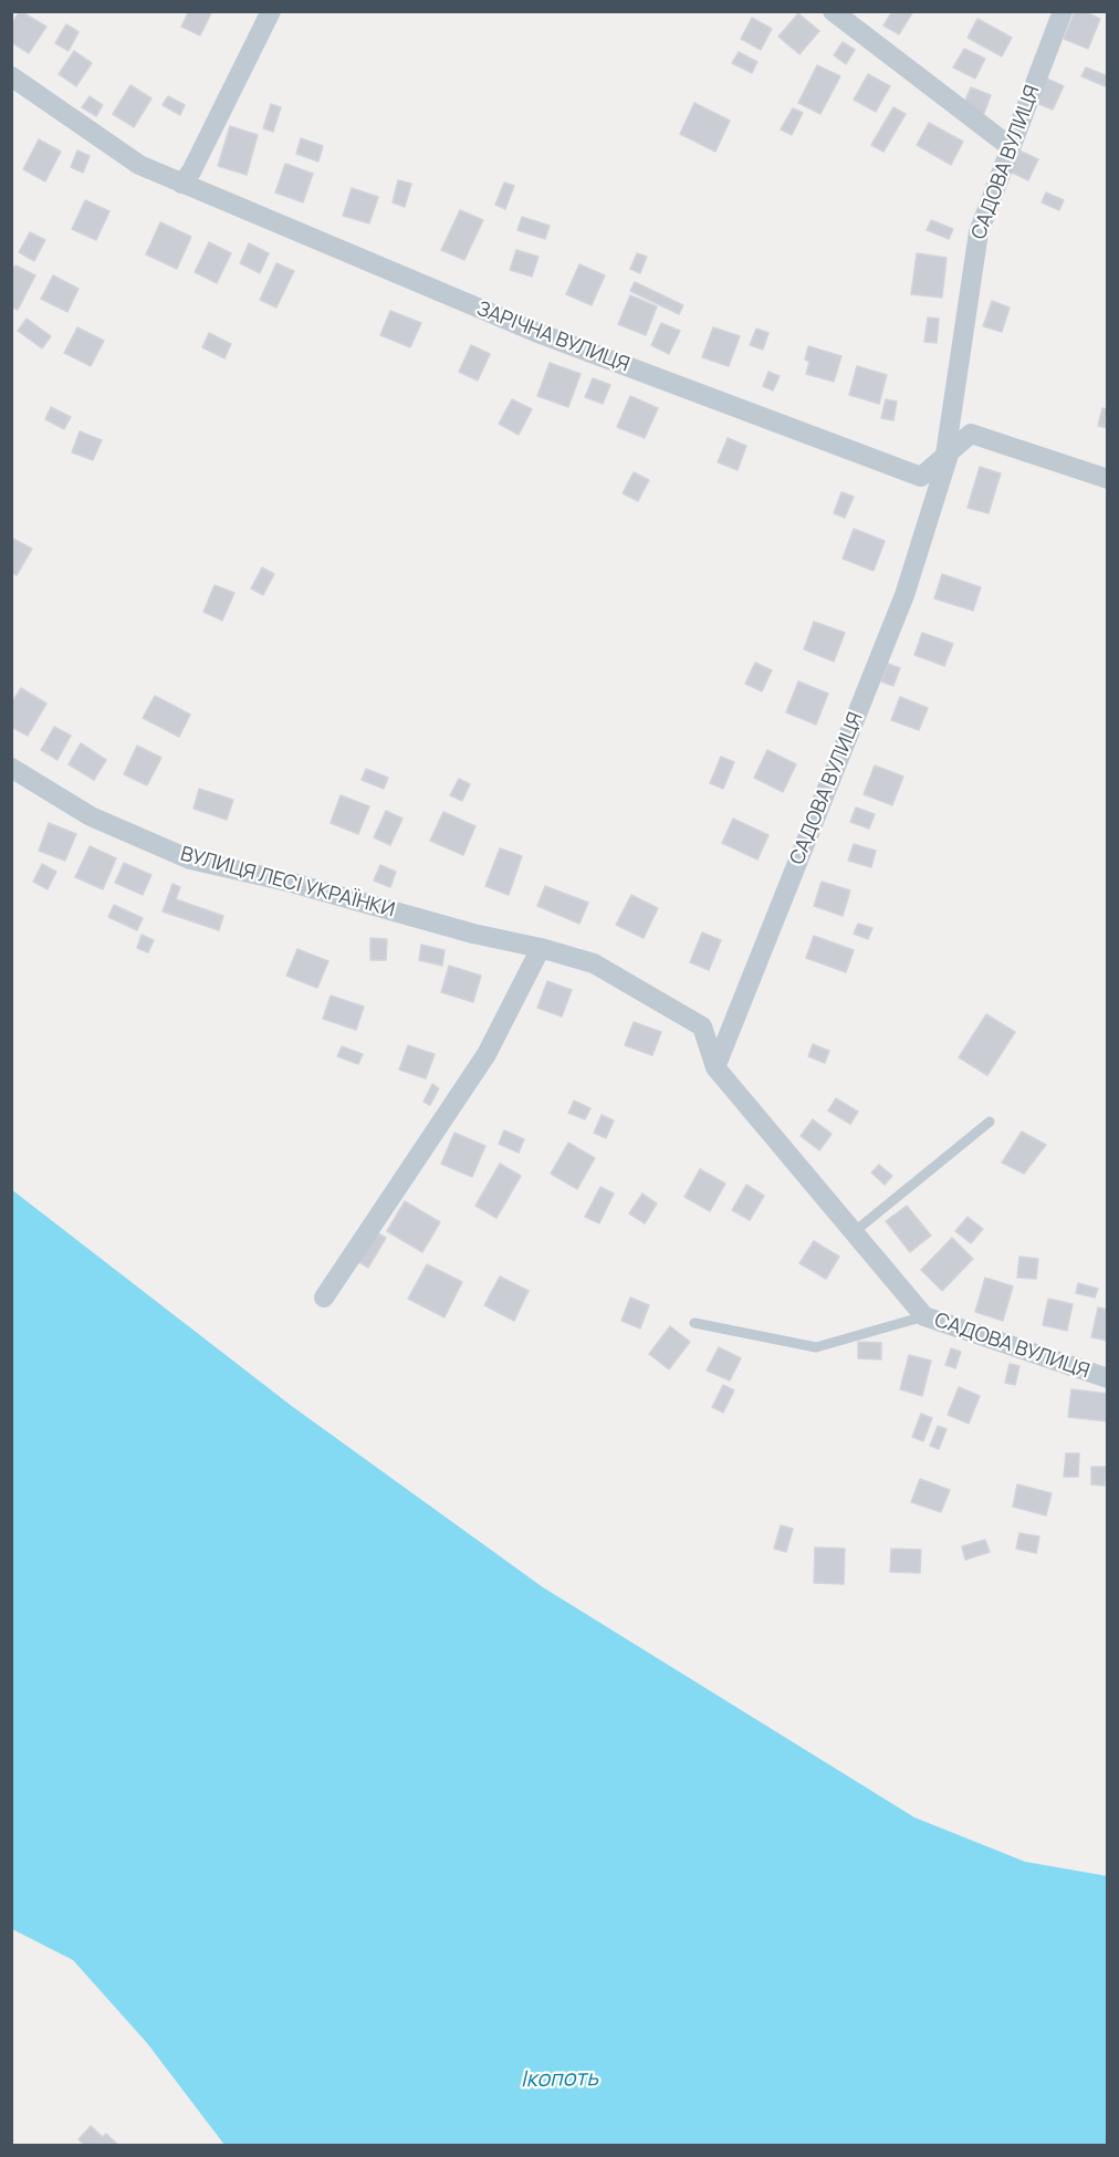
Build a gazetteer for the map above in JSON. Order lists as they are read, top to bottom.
{
  "streets": {
    "street": ["САДОВА ВУЛИЦЯ", "ЗАРІЧНА ВУЛИЦЯ", "ВУЛИЦЯ ЛЕСІ УКРАЇНКИ"]
  },
  "crossings": [
    ["САДОВА ВУЛИЦЯ", "ЗАРІЧНА ВУЛИЦЯ"],
    ["САДОВА ВУЛИЦЯ", "ВУЛИЦЯ ЛЕСІ УКРАЇНКИ"]
  ],
  "water": ["Ікопоть"]
}
